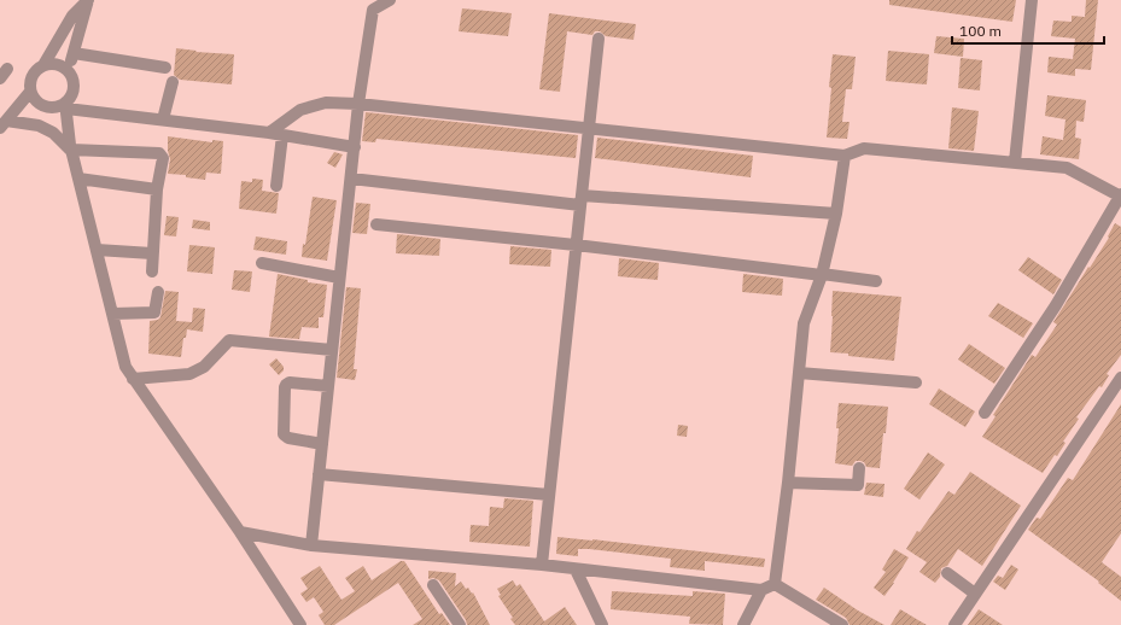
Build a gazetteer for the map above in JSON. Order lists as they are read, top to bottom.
{
  "scale_bar": "100 m"
}
